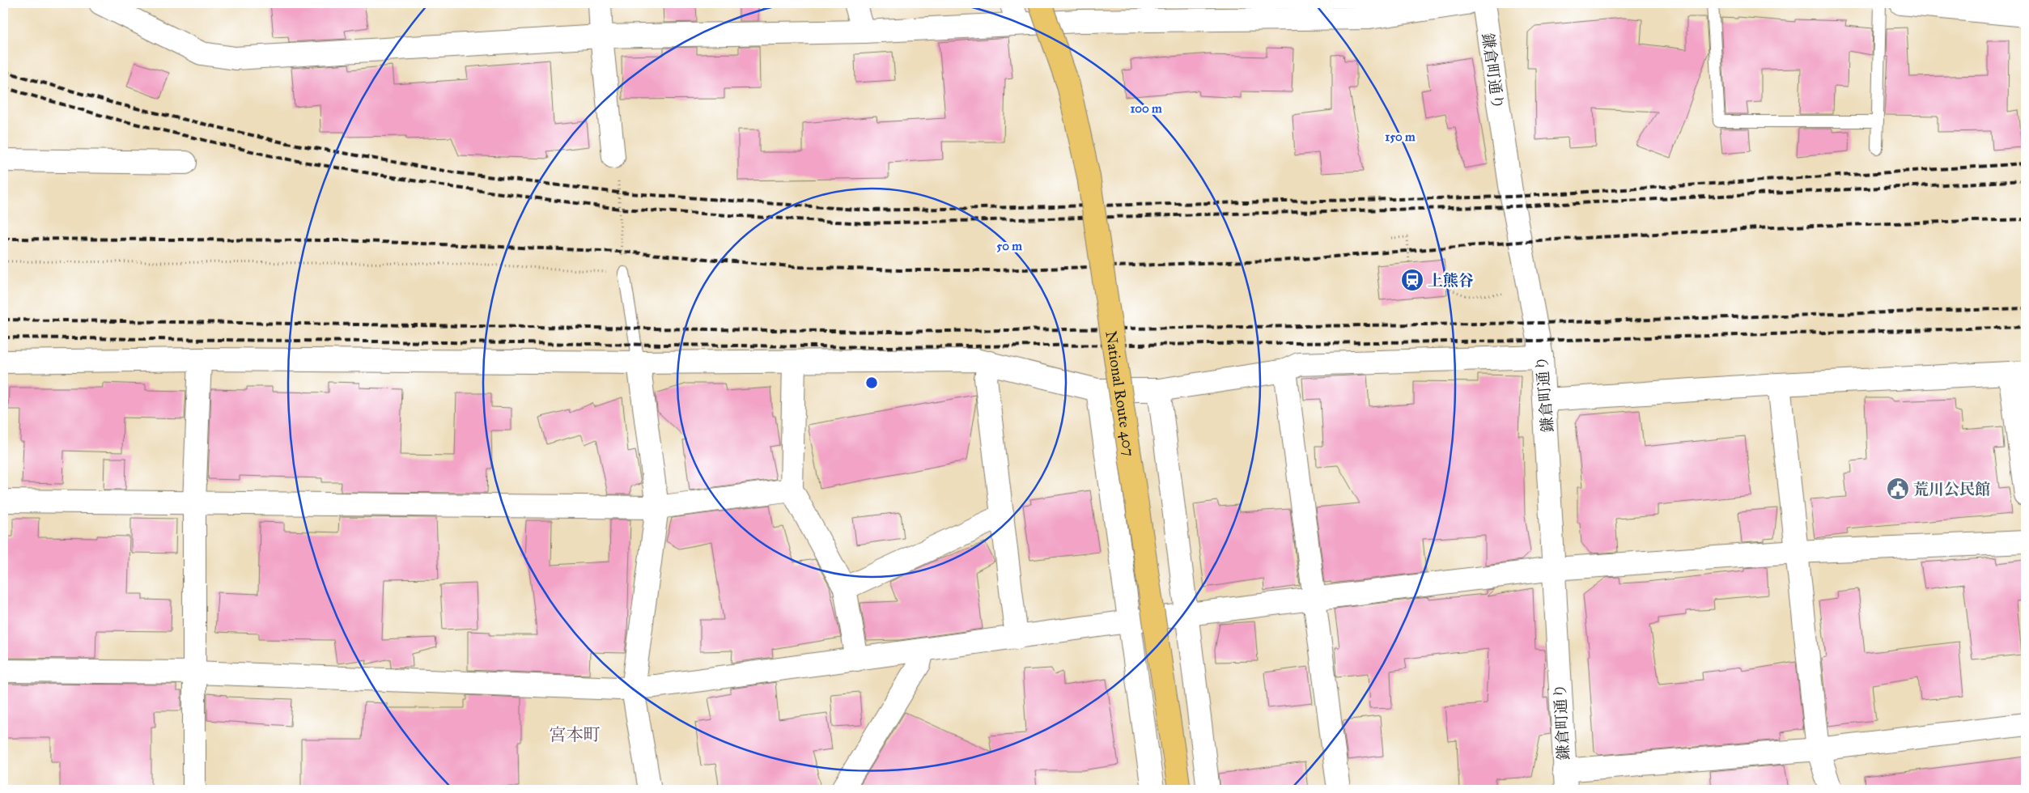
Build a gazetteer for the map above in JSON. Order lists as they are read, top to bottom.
{
  "streets": {
    "highway": ["National Route 407"],
    "street": ["鎌倉町通り"]
  },
  "districts": ["宮本町"],
  "places": {
    "station": ["上熊谷"],
    "public building": ["荒川公民館"]
  },
  "rings": ["100 m", "150 m", "50 m"]
}
